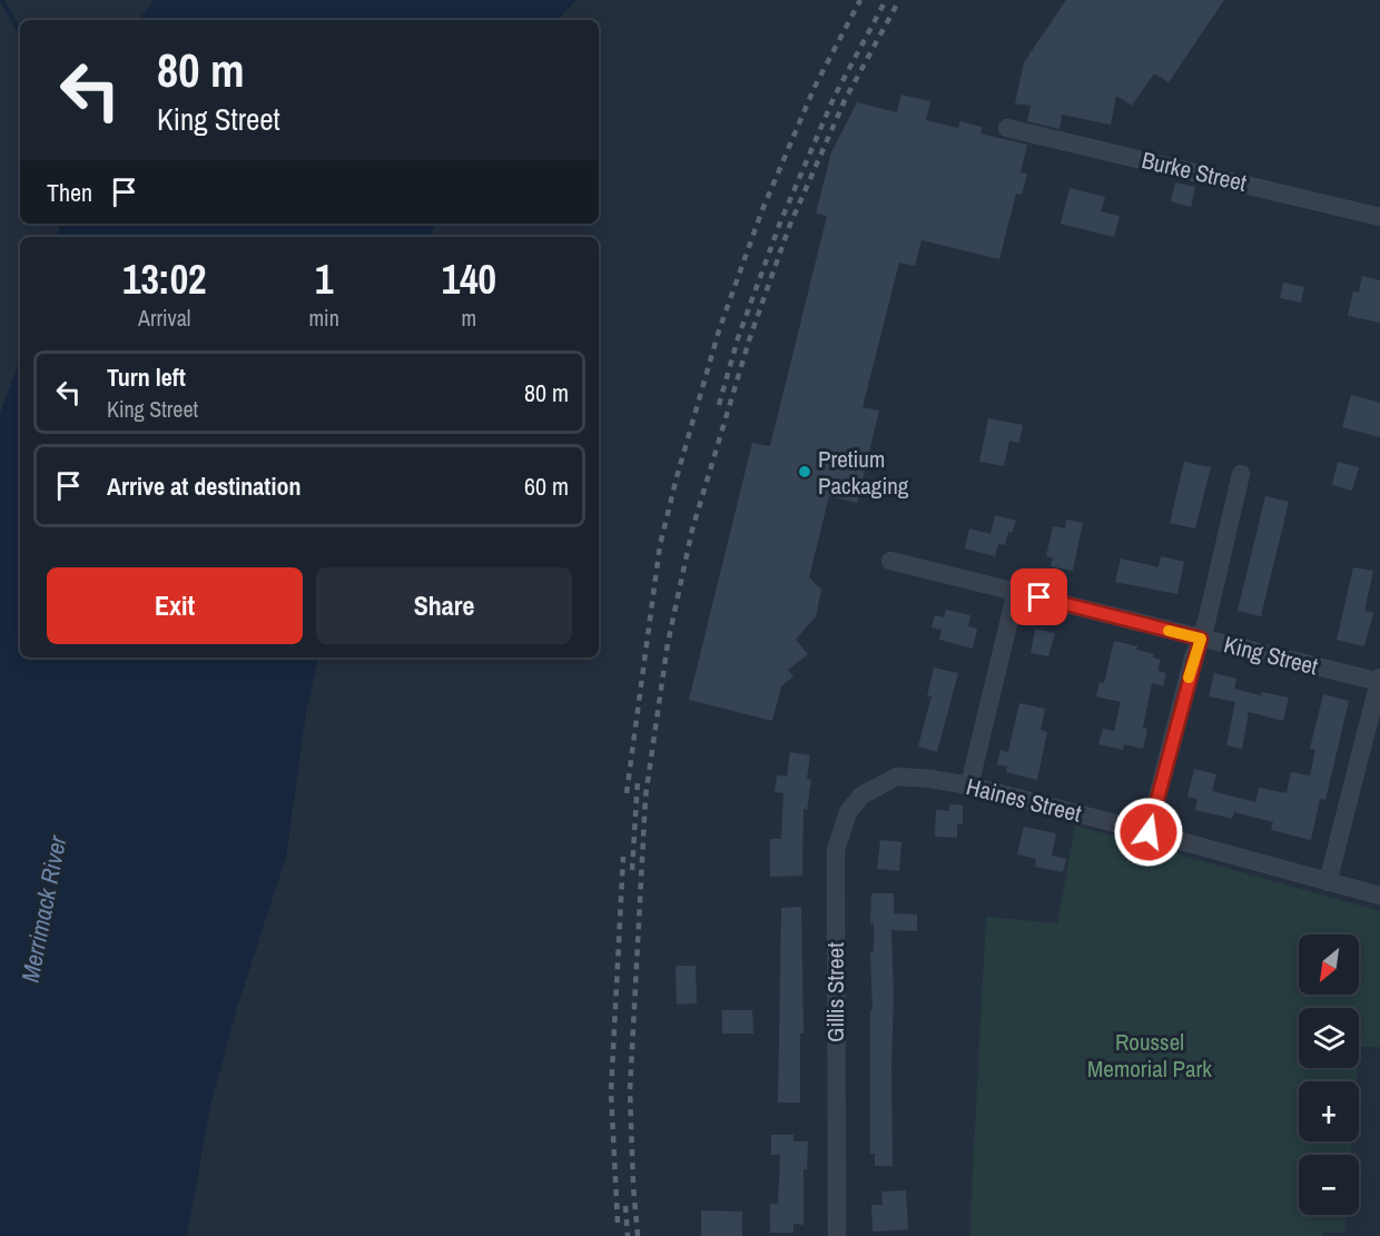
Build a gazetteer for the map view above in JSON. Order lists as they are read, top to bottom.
{
  "streets": {
    "street": [
      "Burke Street",
      "King Street",
      "Haines Street",
      "Gillis Street"
    ]
  },
  "crossings": [
    ["Haines Street", "Gillis Street"]
  ],
  "water": ["Merrimack River"],
  "parks": ["Roussel Memorial Park"],
  "places": ["Pretium Packaging"],
  "north": "bottom left",
  "page": {
    "turn": ["80 m", "King Street"],
    "then": "Then",
    "eta": [
      "13:02",
      "Arrival",
      "1",
      "min",
      "140",
      "m"
    ],
    "list": [
      {
        "name": "Turn left",
        "note": "King Street",
        "value": "80 m"
      },
      {
        "name": "Arrive at destination",
        "value": "60 m"
      }
    ],
    "buttons": ["Exit", "Share"],
    "map_buttons": ["+", "−"]
  }
}
